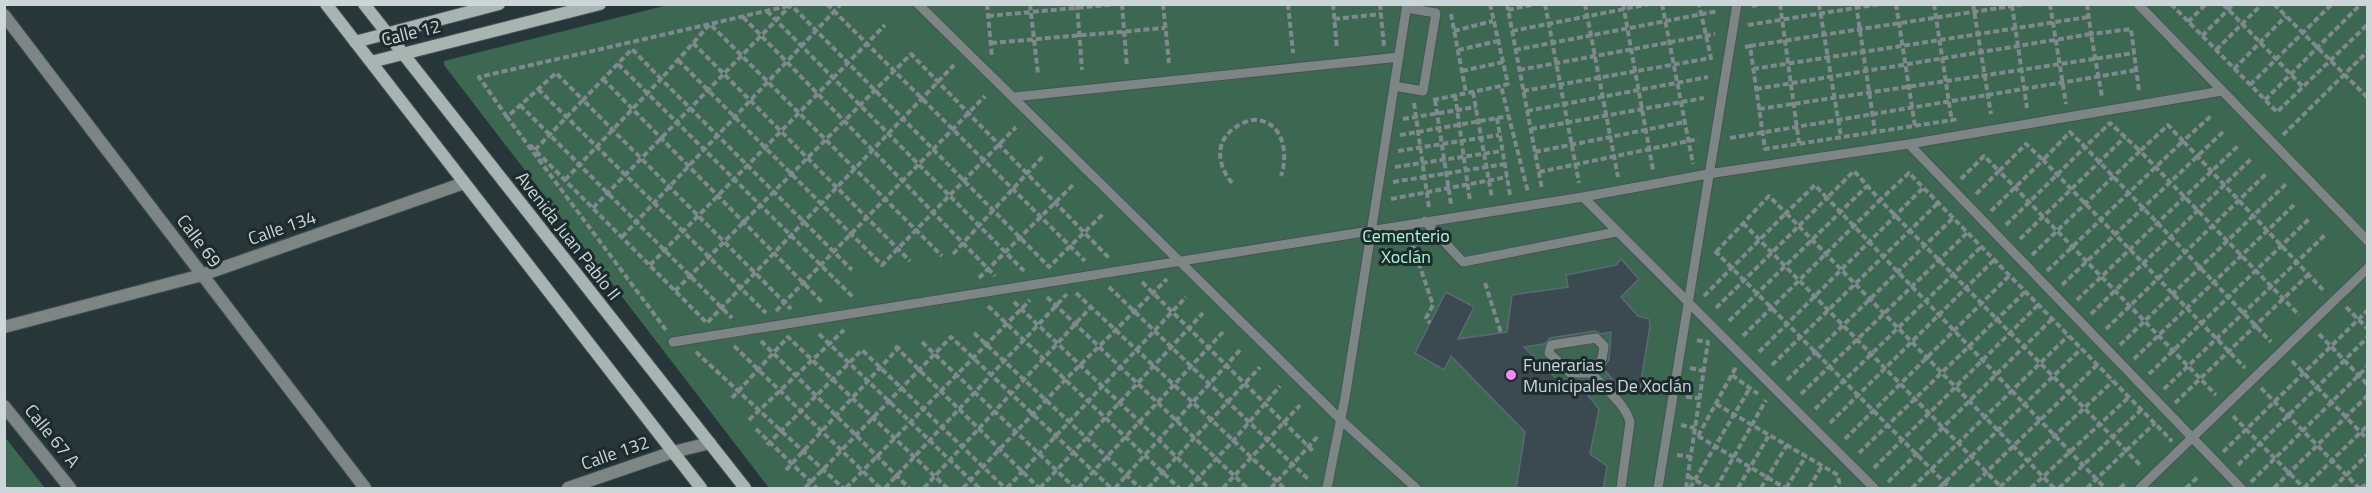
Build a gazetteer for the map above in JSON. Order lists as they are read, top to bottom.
{
  "streets": {
    "main road": ["Calle 12", "Avenida Juan Pablo II"],
    "street": [
      "Calle 134",
      "Calle 69",
      "Calle 67 A",
      "Calle 132"
    ]
  },
  "crossings": [
    ["Calle 12", "Avenida Juan Pablo II"],
    ["Calle 134", "Calle 69"],
    ["Avenida Juan Pablo II", "Calle 132"]
  ],
  "parks": ["Cementerio Xoclán"],
  "places": ["Funerarias Municipales De Xoclán"]
}
